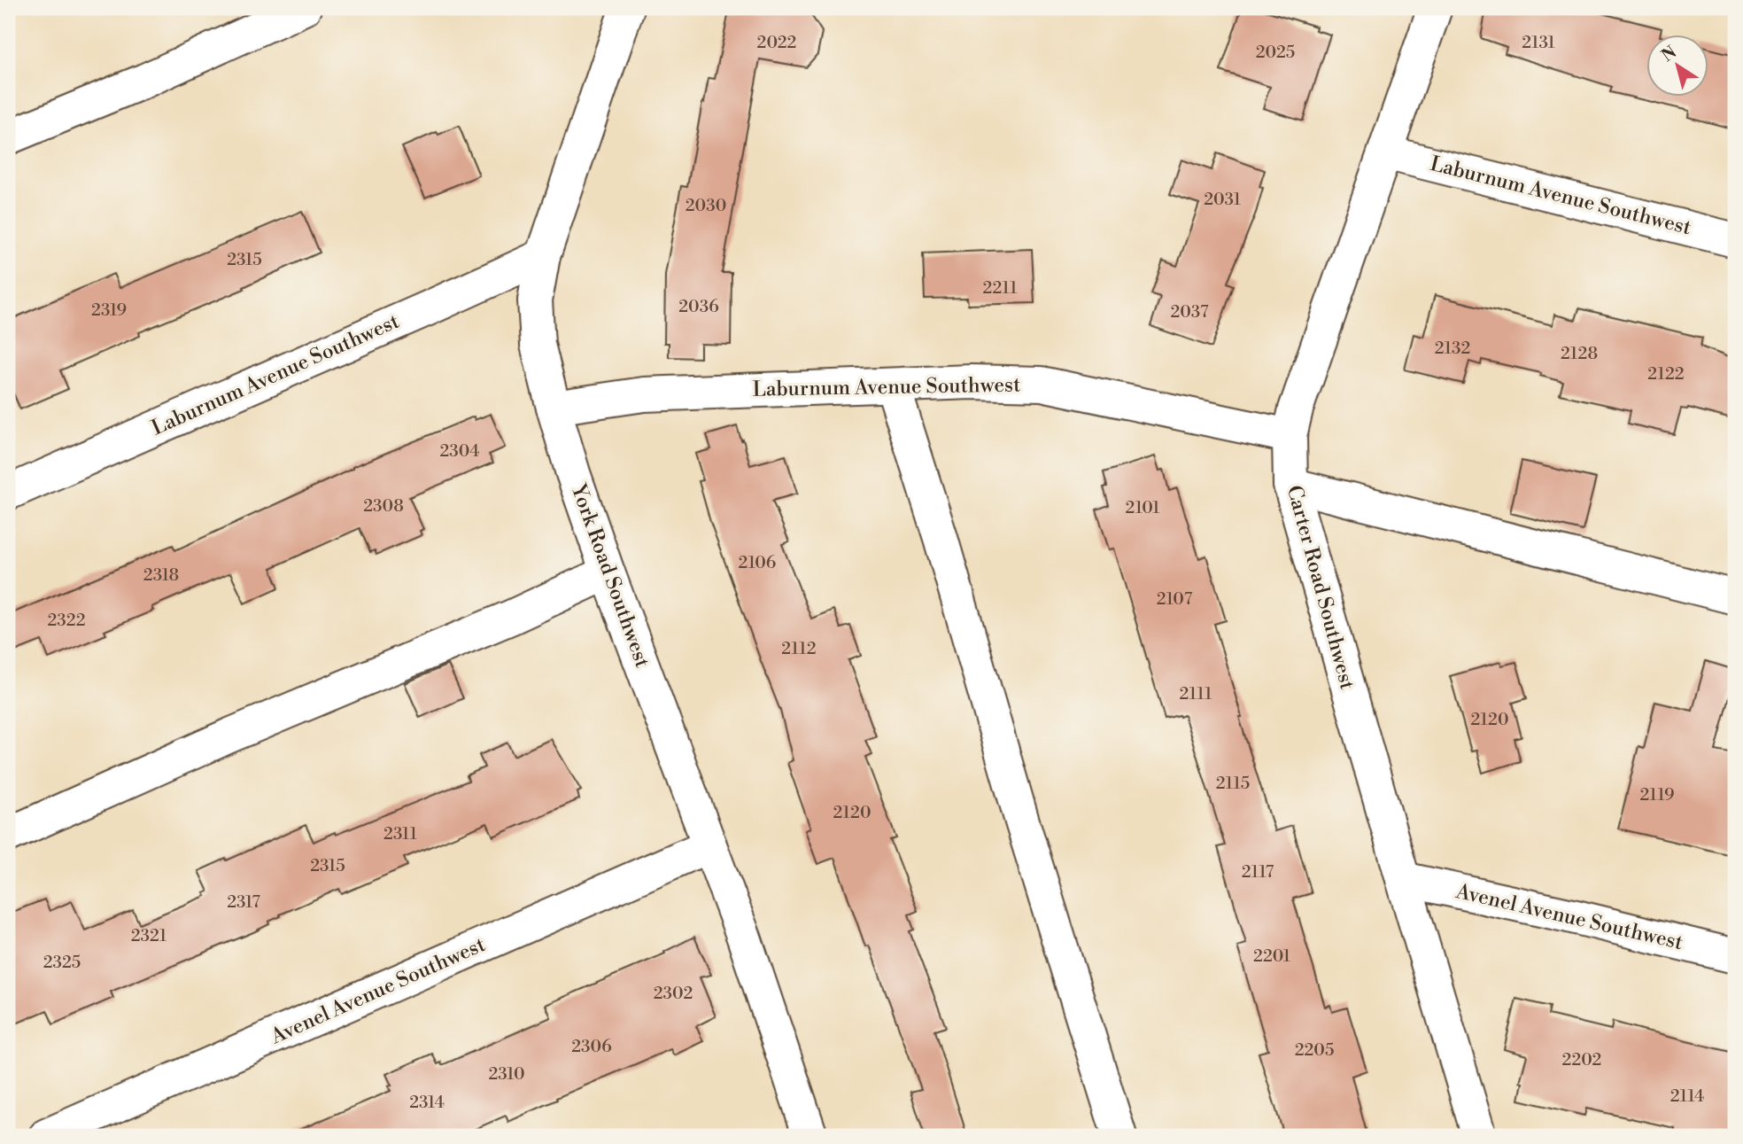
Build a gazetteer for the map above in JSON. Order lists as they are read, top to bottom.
{
  "streets": {
    "street": [
      "Laburnum Avenue Southwest",
      "York Road Southwest",
      "Carter Road Southwest",
      "Avenel Avenue Southwest"
    ]
  },
  "crossings": [
    ["Laburnum Avenue Southwest", "York Road Southwest"],
    ["Laburnum Avenue Southwest", "Carter Road Southwest"],
    ["York Road Southwest", "Avenel Avenue Southwest"],
    ["Carter Road Southwest", "Avenel Avenue Southwest"]
  ],
  "house_numbers": [
    "2022",
    "2131",
    "2025",
    "2031",
    "2030",
    "2315",
    "2211",
    "2036",
    "2319",
    "2037",
    "2132",
    "2128",
    "2122",
    "2304",
    "2308",
    "2101",
    "2106",
    "2318",
    "2107",
    "2322",
    "2112",
    "2111",
    "2120",
    "2115",
    "2119",
    "2120",
    "2311",
    "2315",
    "2117",
    "2317",
    "2321",
    "2201",
    "2325",
    "2302",
    "2306",
    "2205",
    "2202",
    "2310",
    "2114",
    "2314"
  ],
  "north": "top left"
}
